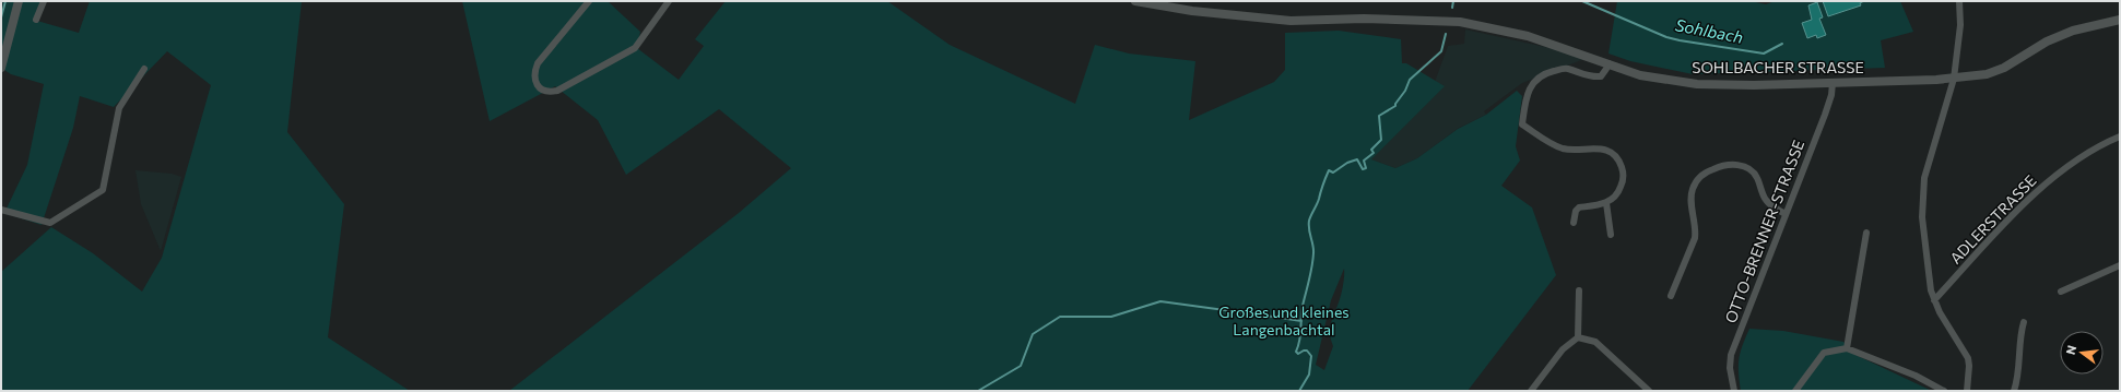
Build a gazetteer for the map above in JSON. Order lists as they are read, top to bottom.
{
  "streets": {
    "street": ["SOHLBACHER STRASSE", "ADLERSTRASSE", "OTTO-BRENNER-STRASSE"]
  },
  "crossings": [
    ["SOHLBACHER STRASSE", "OTTO-BRENNER-STRASSE"]
  ],
  "water": ["Sohlbach"],
  "parks": ["Großes und kleines Langenbachtal"],
  "north": "left"
}
